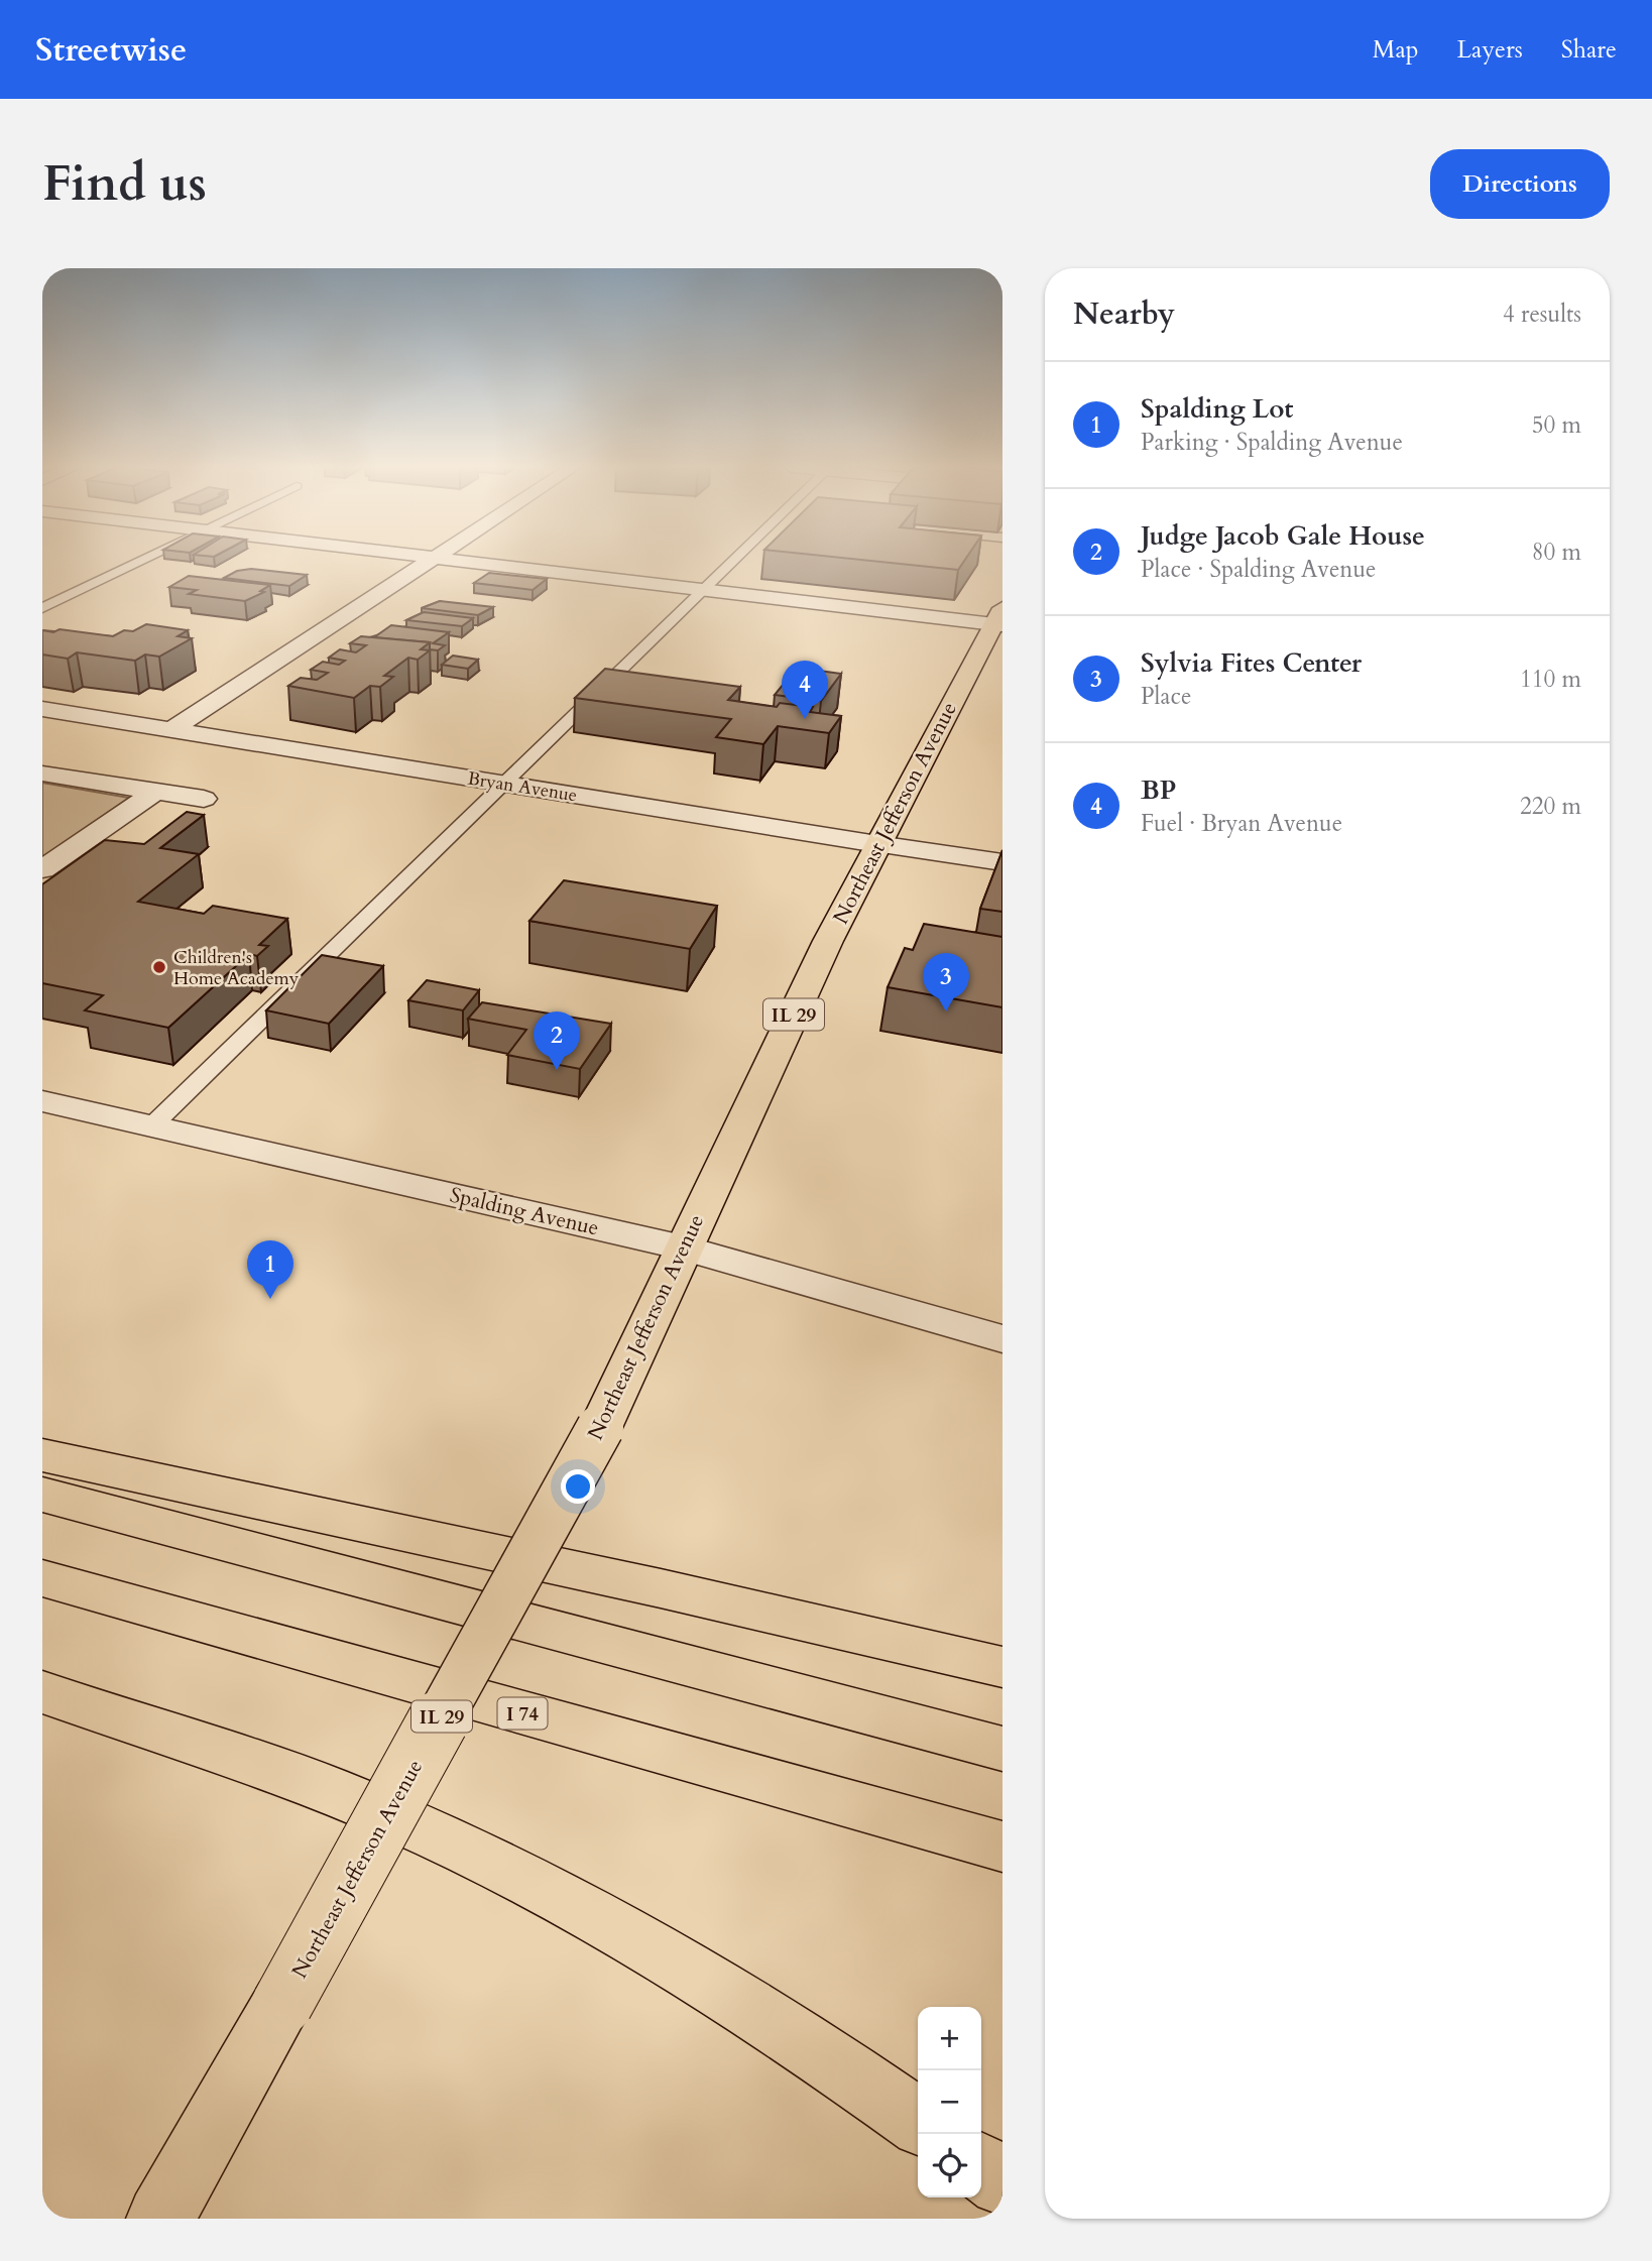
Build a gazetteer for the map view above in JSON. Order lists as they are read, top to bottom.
{
  "streets": {
    "main road": ["Northeast Jefferson Avenue", "IL 29", "I 74"],
    "street": ["Bryan Avenue", "Spalding Avenue"]
  },
  "crossings": [
    ["Bryan Avenue", "Northeast Jefferson Avenue"],
    ["Northeast Jefferson Avenue", "Spalding Avenue"]
  ],
  "places": ["Children's Home Academy"],
  "page": {
    "header": "Streetwise",
    "nav": ["Map", "Layers", "Share"],
    "buttons": "Directions",
    "title": "Find us",
    "heading": ["Nearby", "4 results"],
    "list": [
      {
        "mark": "1",
        "name": "Spalding Lot",
        "note": "Parking · Spalding Avenue",
        "value": "50 m"
      },
      {
        "mark": "2",
        "name": "Judge Jacob Gale House",
        "note": "Place · Spalding Avenue",
        "value": "80 m"
      },
      {
        "mark": "3",
        "name": "Sylvia Fites Center",
        "note": "Place",
        "value": "110 m"
      },
      {
        "mark": "4",
        "name": "BP",
        "note": "Fuel · Bryan Avenue",
        "value": "220 m"
      }
    ],
    "pins": [
      "4",
      "3",
      "2",
      "1"
    ],
    "map_buttons": ["+", "−"]
  }
}
